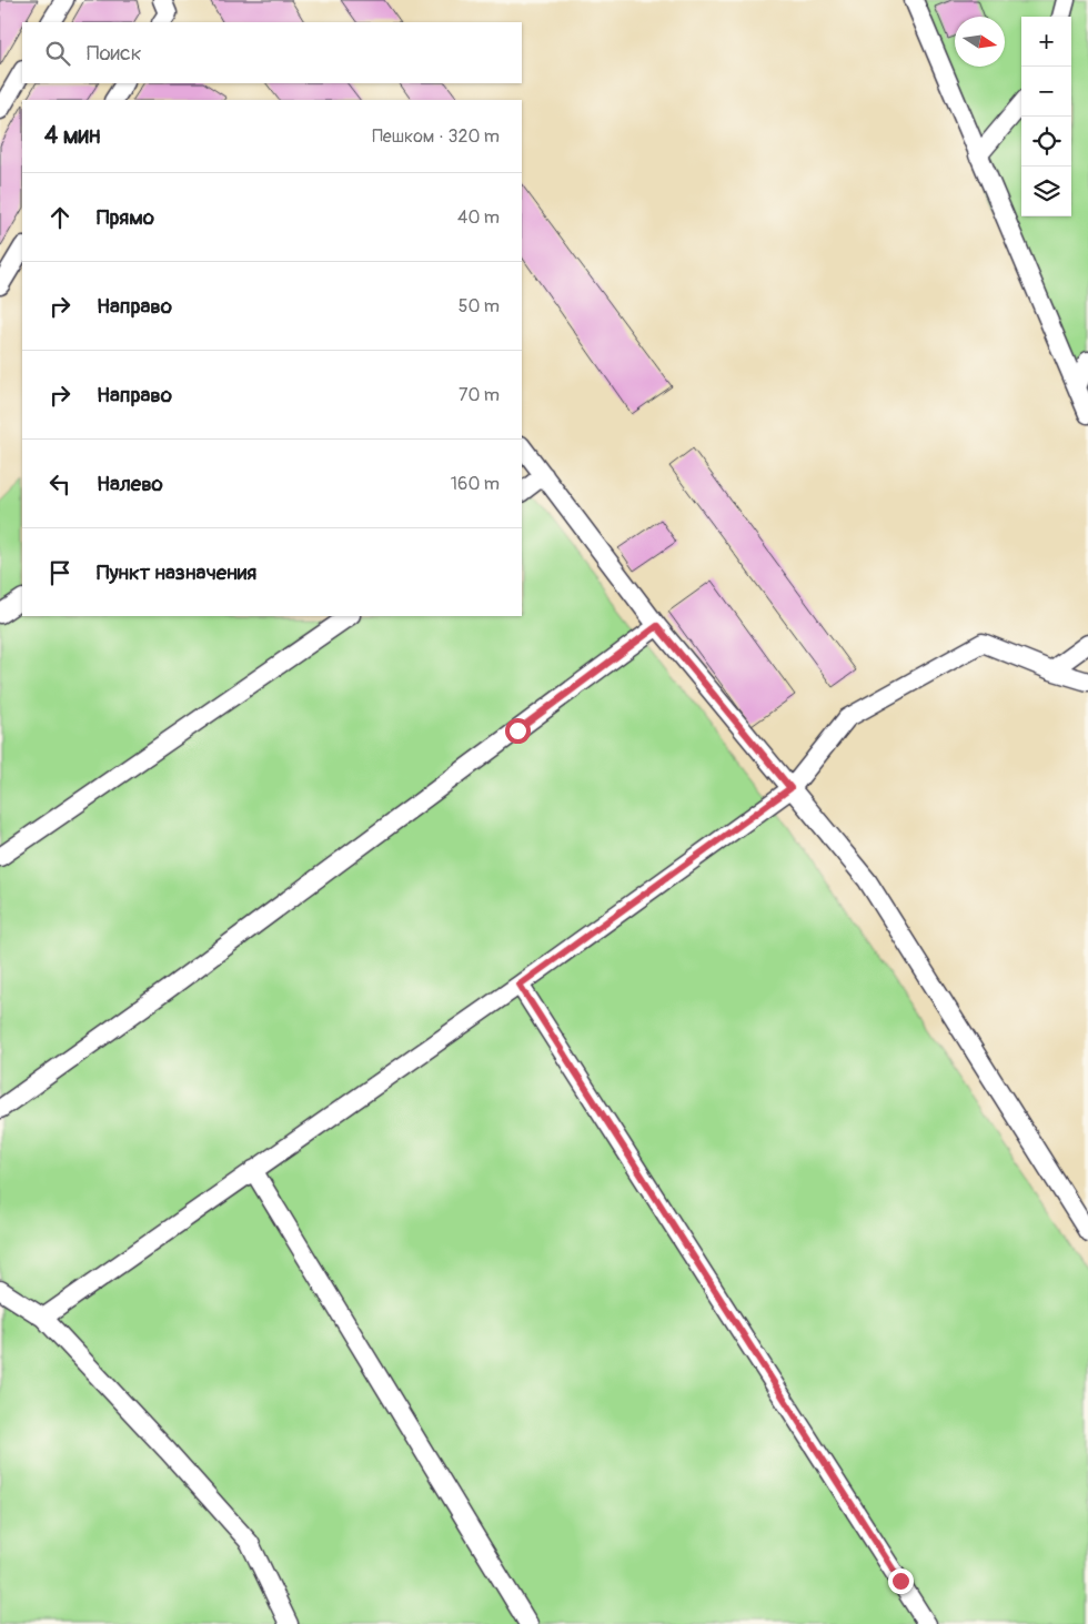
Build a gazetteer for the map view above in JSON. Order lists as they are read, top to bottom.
{
  "north": "right",
  "page": {
    "map_buttons": ["+", "−"],
    "search": "Поиск",
    "heading": ["4 мин", "Пешком · 320 m"],
    "list": [
      ["Прямо", "40 m"],
      ["Направо", "50 m"],
      ["Направо", "70 m"],
      ["Налево", "160 m"],
      "Пункт назначения"
    ]
  }
}
